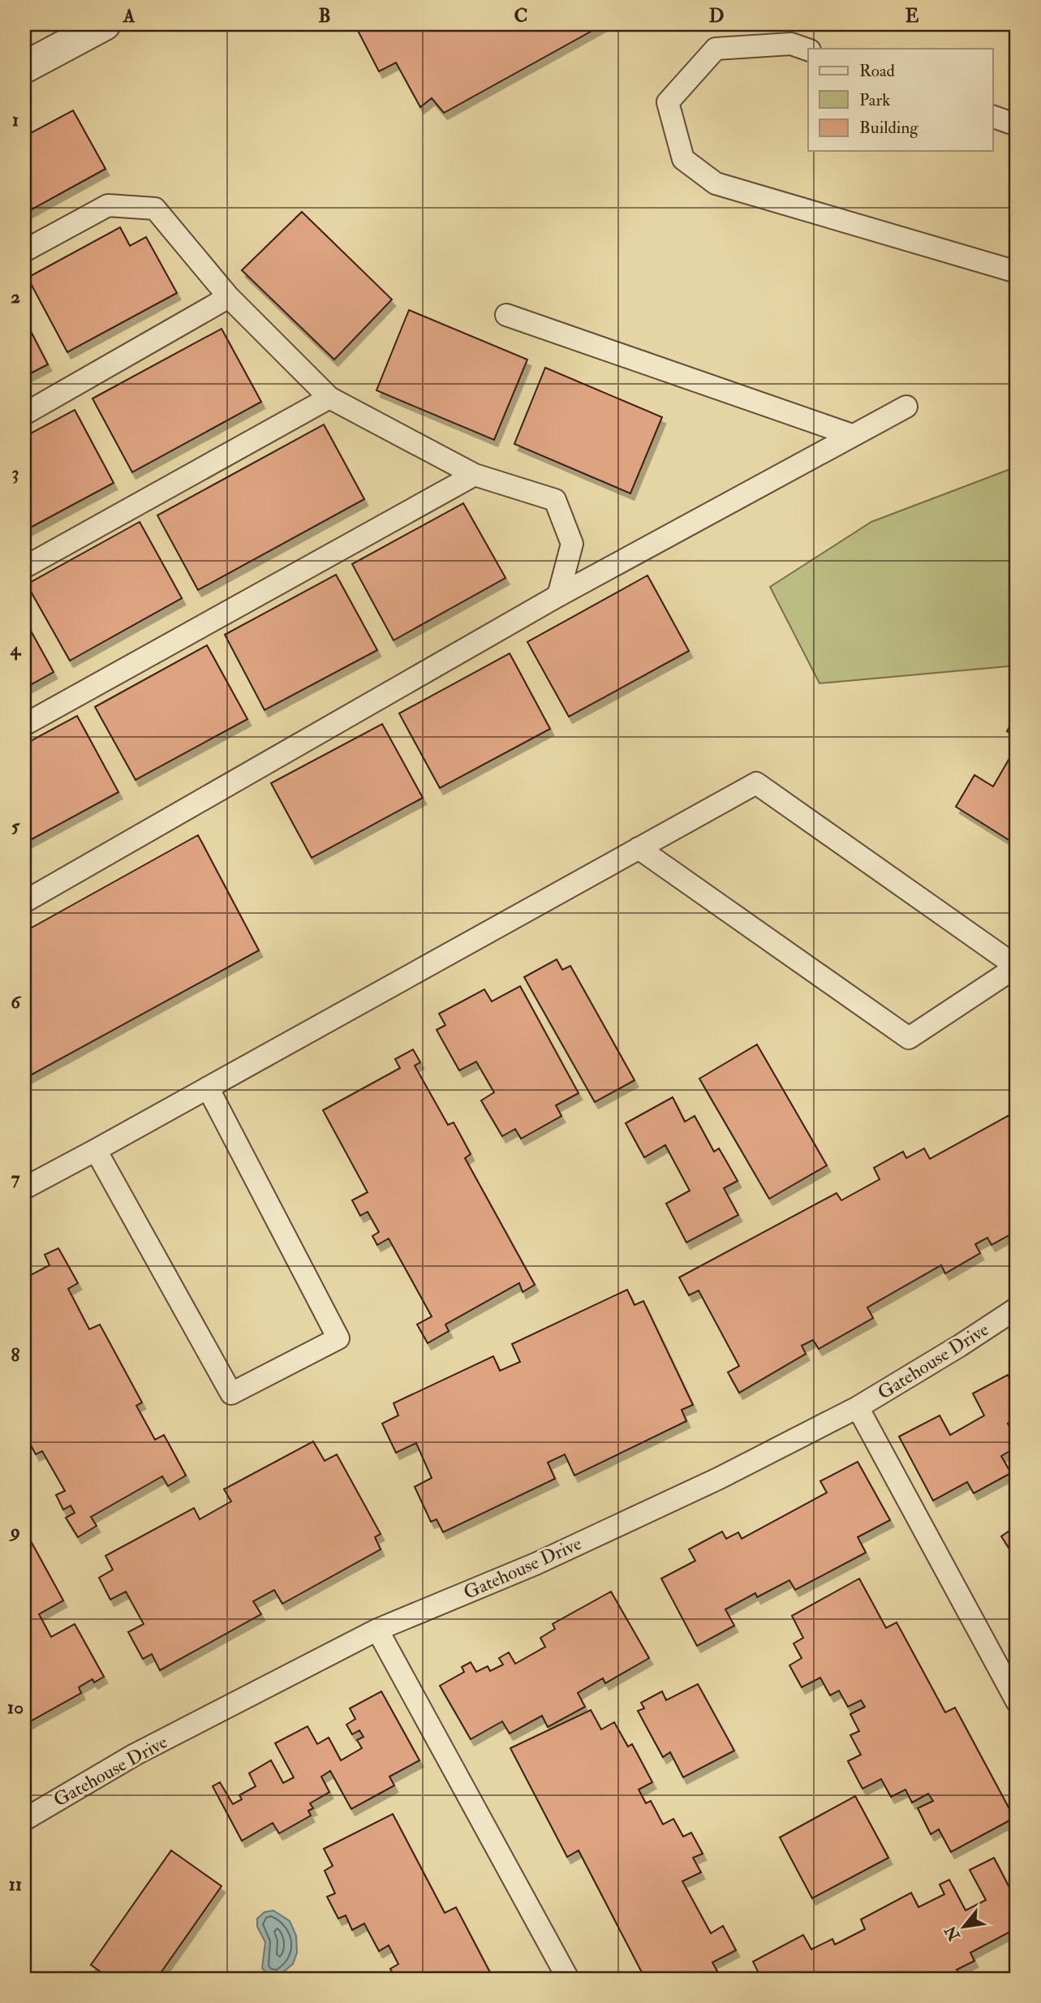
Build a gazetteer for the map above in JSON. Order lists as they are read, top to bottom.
{
  "streets": {
    "lane": ["Gatehouse Drive"]
  },
  "legend": ["Road", "Park", "Building"],
  "north": "bottom left",
  "grid": {
    "columns": [
      "A",
      "B",
      "C",
      "D",
      "E"
    ],
    "rows": [
      "1",
      "2",
      "3",
      "4",
      "5",
      "6",
      "7",
      "8",
      "9",
      "10",
      "11"
    ]
  }
}
